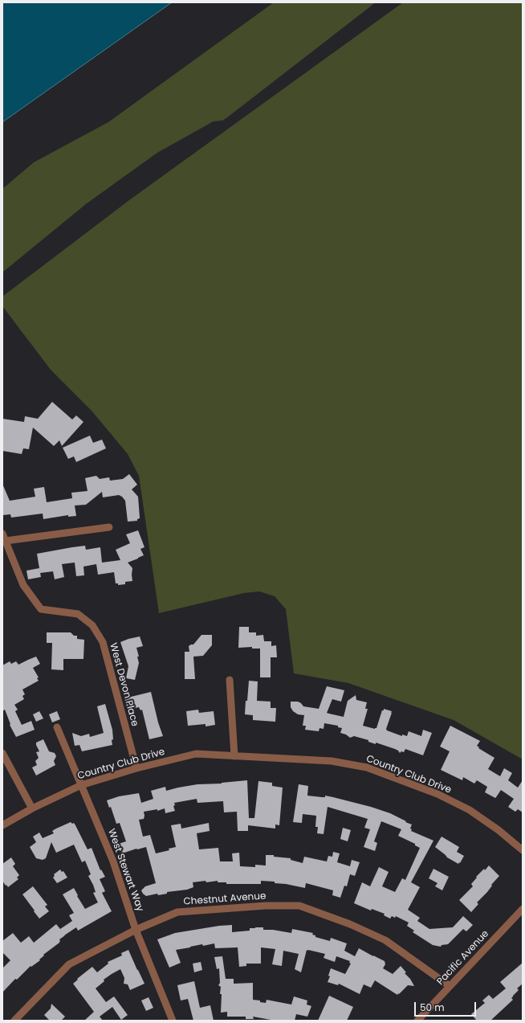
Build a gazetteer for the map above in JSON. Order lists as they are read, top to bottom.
{
  "streets": {
    "street": [
      "West Devon Place",
      "Country Club Drive",
      "West Stewart Way",
      "Chestnut Avenue",
      "Pacific Avenue"
    ]
  },
  "crossings": [
    ["West Devon Place", "Country Club Drive"],
    ["Country Club Drive", "West Stewart Way"],
    ["West Stewart Way", "Chestnut Avenue"],
    ["Chestnut Avenue", "Pacific Avenue"]
  ],
  "scale_bar": "50 m"
}
